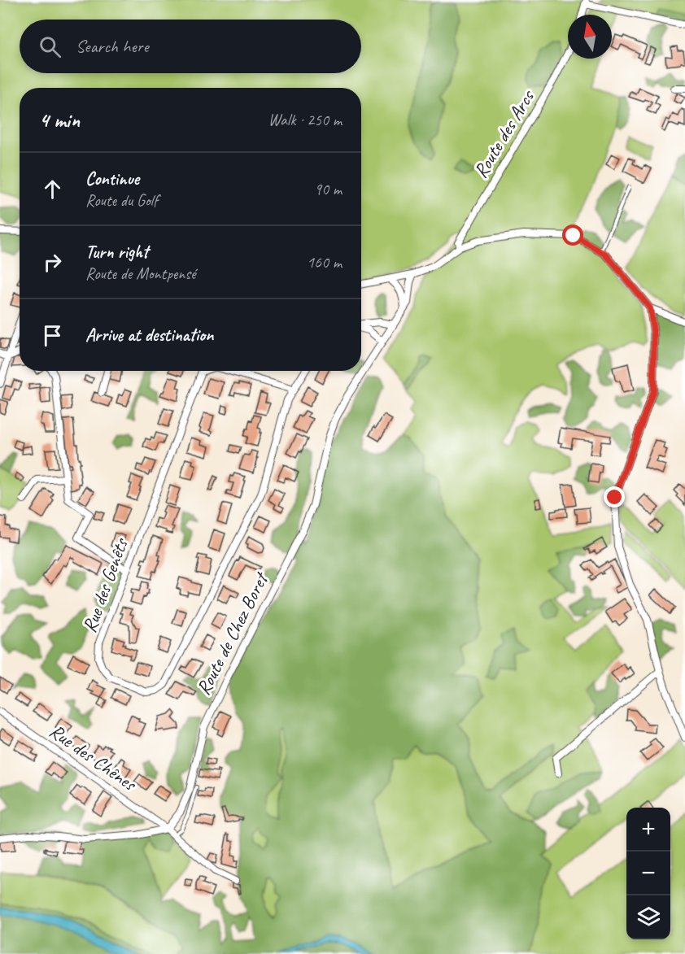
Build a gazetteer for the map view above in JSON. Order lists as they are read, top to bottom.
{
  "streets": {
    "street": [
      "Route des Arcs",
      "Rue des Genêts",
      "Route de Chez Boret",
      "Rue des Chênes"
    ]
  },
  "crossings": [
    ["Route de Chez Boret", "Rue des Chênes"]
  ],
  "north": "top",
  "page": {
    "search": "Search here",
    "heading": ["4 min", "Walk · 250 m"],
    "list": [
      ["Continue", "Route du Golf", "90 m"],
      ["Turn right", "Route de Montpensé", "160 m"],
      "Arrive at destination"
    ],
    "map_buttons": ["+", "−"]
  }
}
